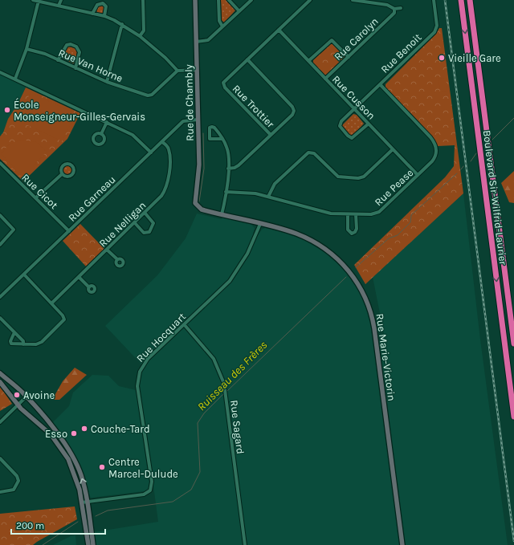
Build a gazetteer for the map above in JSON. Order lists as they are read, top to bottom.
{
  "streets": {
    "highway": ["Boulevard Sir-Wilfrid-Laurier"],
    "street": [
      "Rue Carolyn",
      "Rue Benoit",
      "Rue Van Horne",
      "Rue Cusson",
      "Rue de Chambly",
      "Rue Trottier",
      "Rue Pease",
      "Rue Cicot",
      "Rue Garneau",
      "Rue Nelligan",
      "Rue Hocquart",
      "Rue Marie-Victorin",
      "Rue Sagard"
    ]
  },
  "crossings": [
    ["Rue Carolyn", "Rue Cusson"],
    ["Rue Benoit", "Rue Cusson"],
    ["Rue Benoit", "Rue Pease"],
    ["Rue Cusson", "Rue Pease"],
    ["Rue de Chambly", "Rue Garneau"],
    ["Rue de Chambly", "Rue Marie-Victorin"],
    ["Rue Cicot", "Rue Garneau"],
    ["Rue Garneau", "Rue Nelligan"],
    ["Rue Hocquart", "Rue Marie-Victorin"],
    ["Rue Hocquart", "Rue Sagard"]
  ],
  "water": ["Ruisseau des Frères"],
  "places": [
    "Vieille Gare",
    "École Monseigneur-Gilles-Gervais",
    "Avoine",
    "Couche-Tard",
    "Esso",
    "Centre Marcel-Dulude"
  ],
  "scale_bar": "200 m"
}
